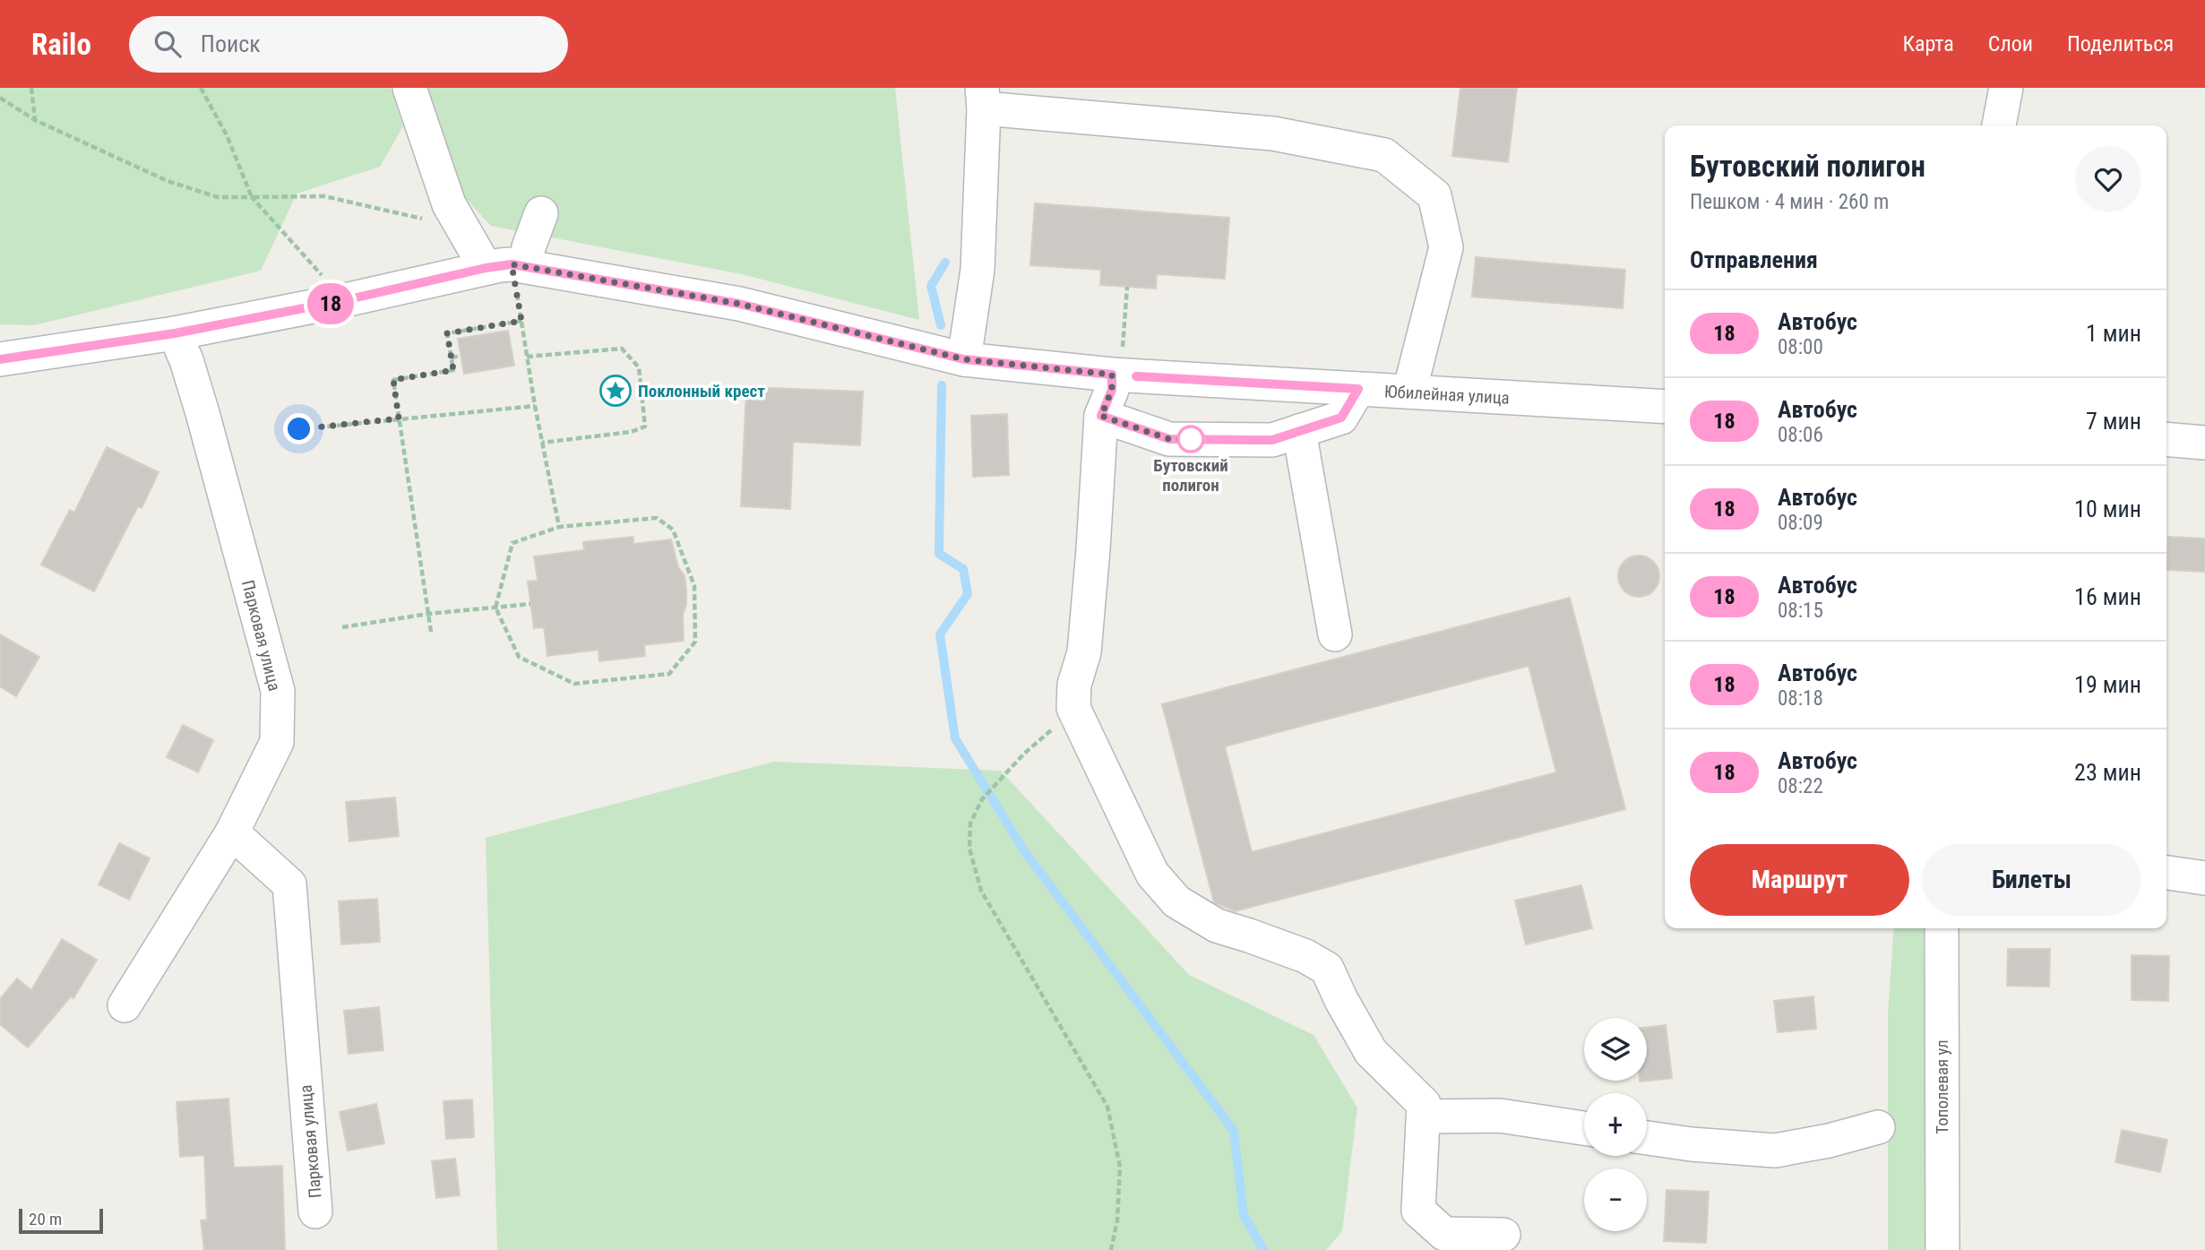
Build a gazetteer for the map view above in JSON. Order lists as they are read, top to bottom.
{
  "streets": {
    "street": ["Юбилейная улица", "Парковая улица", "Тополевая ул"]
  },
  "places": {
    "place": ["Поклонный крест"],
    "other": ["Бутовский полигон"]
  },
  "lines": ["bus line 18"],
  "scale_bar": "20 m",
  "page": {
    "header": "Railo",
    "search": "Поиск",
    "nav": ["Карта", "Слои", "Поделиться"],
    "on_map": "18",
    "heading": [
      ["Бутовский полигон", "Пешком · 4 мин · 260 m"],
      "Отправления"
    ],
    "list": [
      {
        "mark": "18",
        "name": "Автобус",
        "note": "08:00",
        "value": "1 мин"
      },
      {
        "mark": "18",
        "name": "Автобус",
        "note": "08:06",
        "value": "7 мин"
      },
      {
        "mark": "18",
        "name": "Автобус",
        "note": "08:09",
        "value": "10 мин"
      },
      {
        "mark": "18",
        "name": "Автобус",
        "note": "08:15",
        "value": "16 мин"
      },
      {
        "mark": "18",
        "name": "Автобус",
        "note": "08:18",
        "value": "19 мин"
      },
      {
        "mark": "18",
        "name": "Автобус",
        "note": "08:22",
        "value": "23 мин"
      }
    ],
    "buttons": ["Маршрут", "Билеты"],
    "map_buttons": ["+", "−"],
    "scale": "20 m"
  }
}
